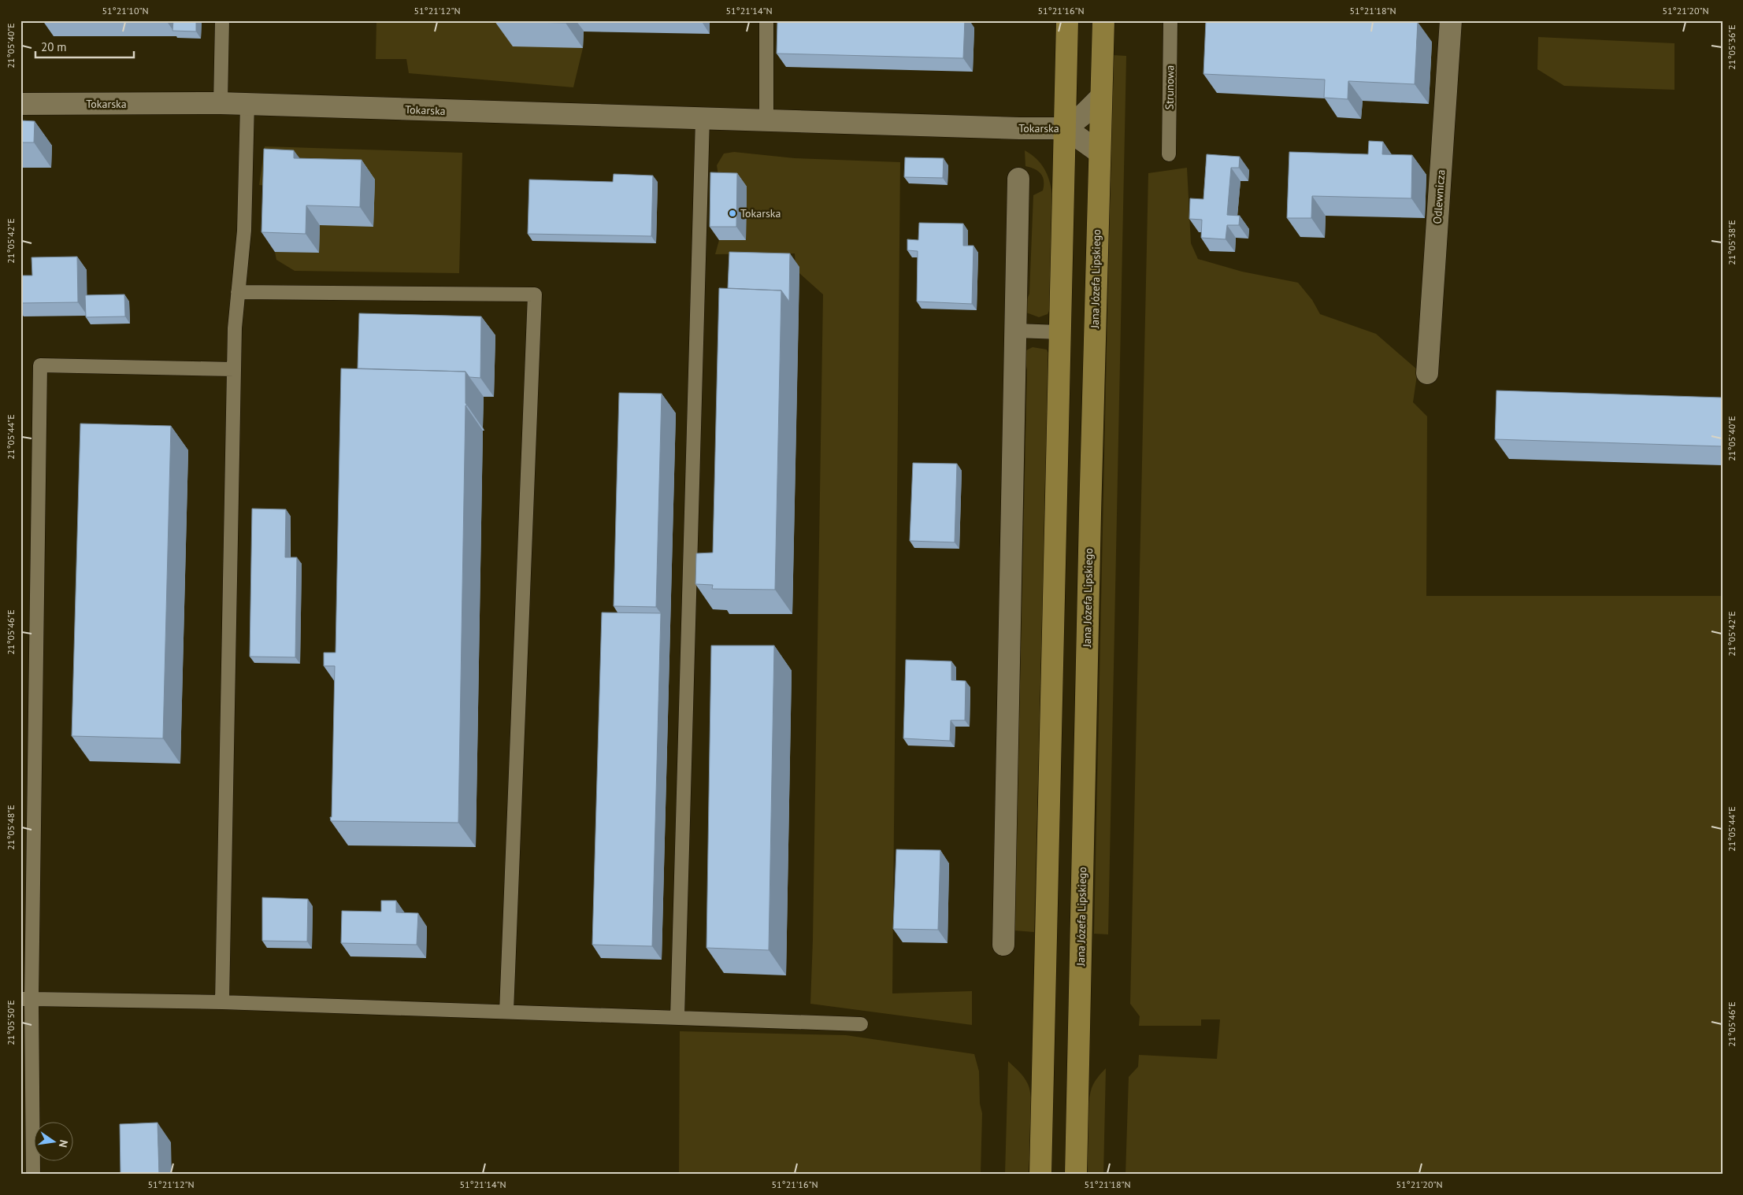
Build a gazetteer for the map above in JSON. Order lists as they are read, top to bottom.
{
  "streets": {
    "main road": ["Jana Józefa Lipskiego"],
    "street": ["Tokarska", "Odlewnicza"],
    "lane": ["Strunowa"]
  },
  "crossings": [
    ["Tokarska", "Jana Józefa Lipskiego"]
  ],
  "places": ["Tokarska"],
  "scale_bar": "20 m",
  "north": "right",
  "coordinates": [
    "51°21'10\"N",
    "51°21'12\"N",
    "51°21'14\"N",
    "51°21'16\"N",
    "51°21'18\"N",
    "51°21'20\"N",
    "21°05'40\"E",
    "21°05'36\"E",
    "21°05'42\"E",
    "21°05'38\"E",
    "21°05'44\"E",
    "21°05'46\"E",
    "21°05'48\"E",
    "21°05'50\"E"
  ]
}
